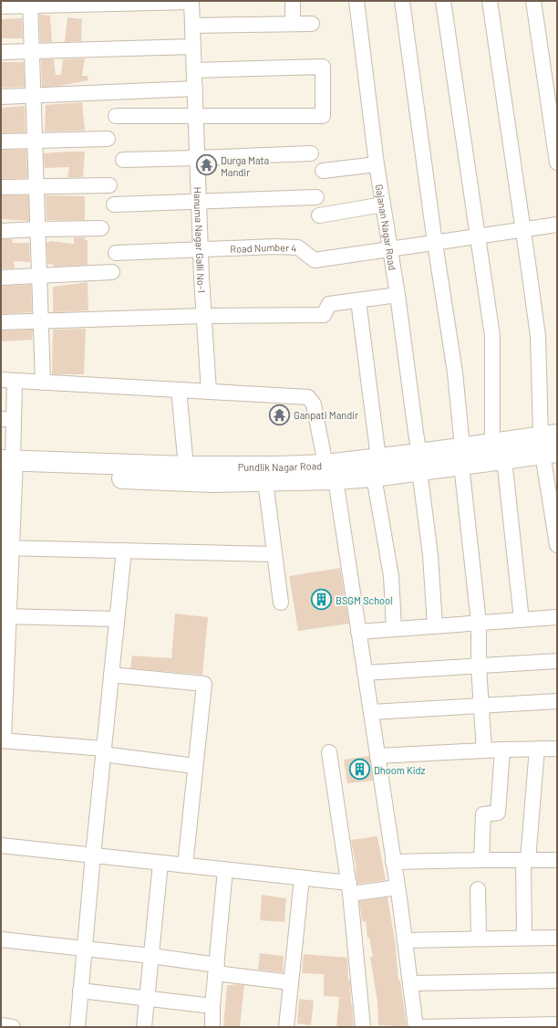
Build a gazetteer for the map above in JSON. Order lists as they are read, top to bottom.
{
  "streets": {
    "main road": ["Pundlik Nagar Road"],
    "street": ["Gajanan Nagar Road", "Hanuma Nagar Galli No-1", "Road Number 4"]
  },
  "crossings": [
    ["Gajanan Nagar Road", "Road Number 4"],
    ["Gajanan Nagar Road", "Pundlik Nagar Road"],
    ["Hanuma Nagar Galli No-1", "Road Number 4"]
  ],
  "places": {
    "temple": ["Durga Mata Mandir", "Ganpati Mandir"],
    "building": ["BSGM School", "Dhoom Kidz"]
  }
}
